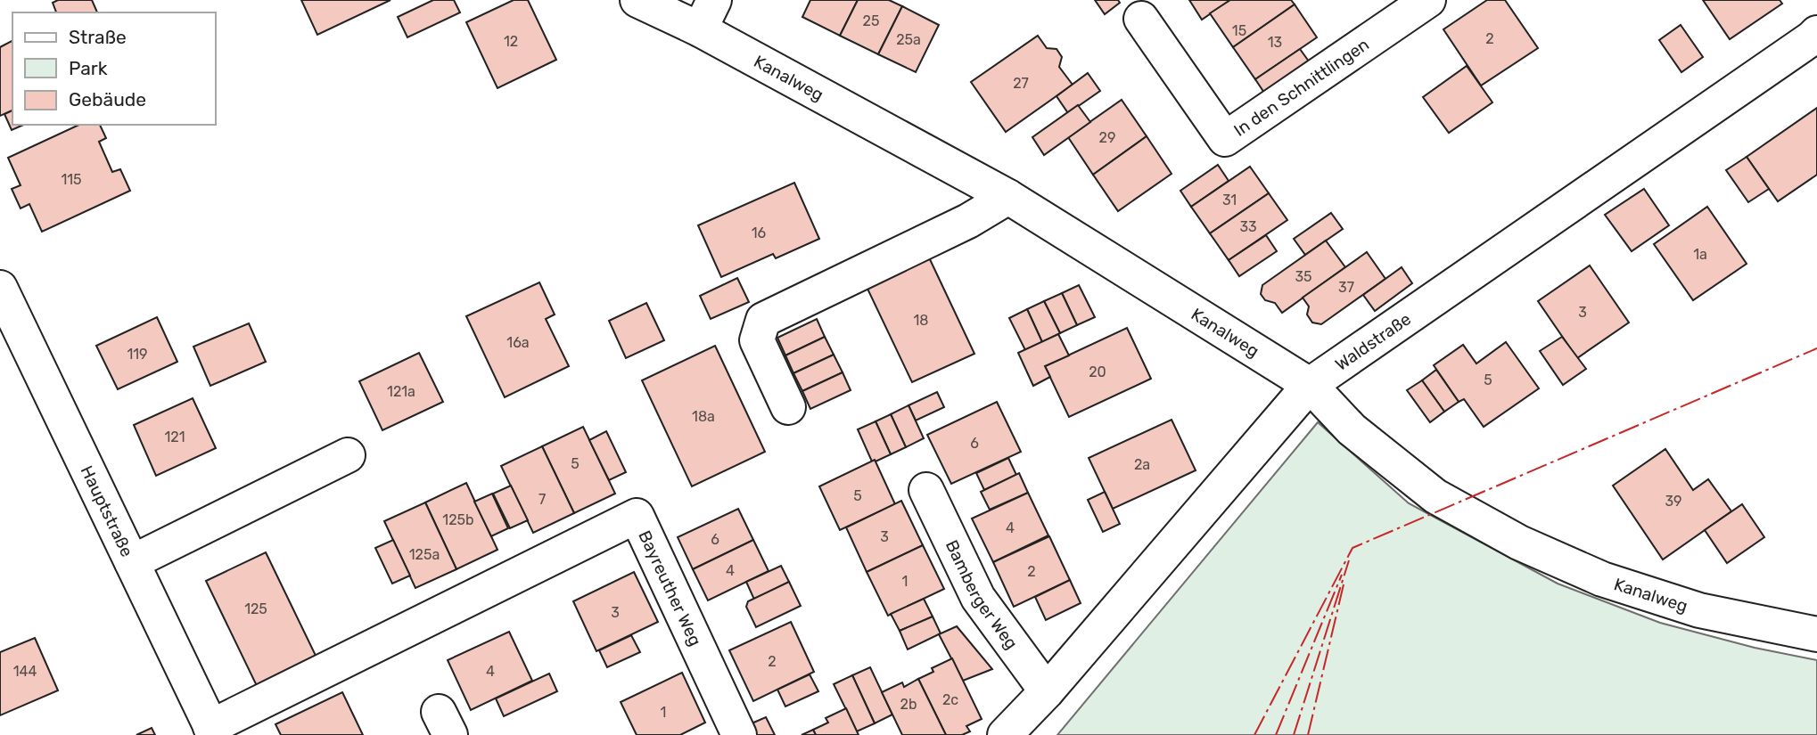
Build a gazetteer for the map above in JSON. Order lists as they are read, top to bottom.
{
  "streets": {
    "street": [
      "Kanalweg",
      "In den Schnittlingen",
      "Waldstraße",
      "Hauptstraße",
      "Bayreuther Weg",
      "Bamberger Weg"
    ]
  },
  "crossings": [
    ["Kanalweg", "Waldstraße"],
    ["Waldstraße", "Bamberger Weg"],
    ["Hauptstraße", "Bayreuther Weg"]
  ],
  "house_numbers": [
    "25",
    "15",
    "2",
    "25a",
    "12",
    "13",
    "27",
    "29",
    "115",
    "31",
    "33",
    "16",
    "1a",
    "35",
    "37",
    "3",
    "18",
    "16a",
    "119",
    "20",
    "5",
    "121a",
    "18a",
    "121",
    "6",
    "5",
    "2a",
    "5",
    "7",
    "39",
    "125b",
    "4",
    "3",
    "6",
    "125a",
    "4",
    "2",
    "1",
    "125",
    "3",
    "2",
    "144",
    "4",
    "2c",
    "2b",
    "1"
  ],
  "legend": ["Straße", "Park", "Gebäude"]
}
